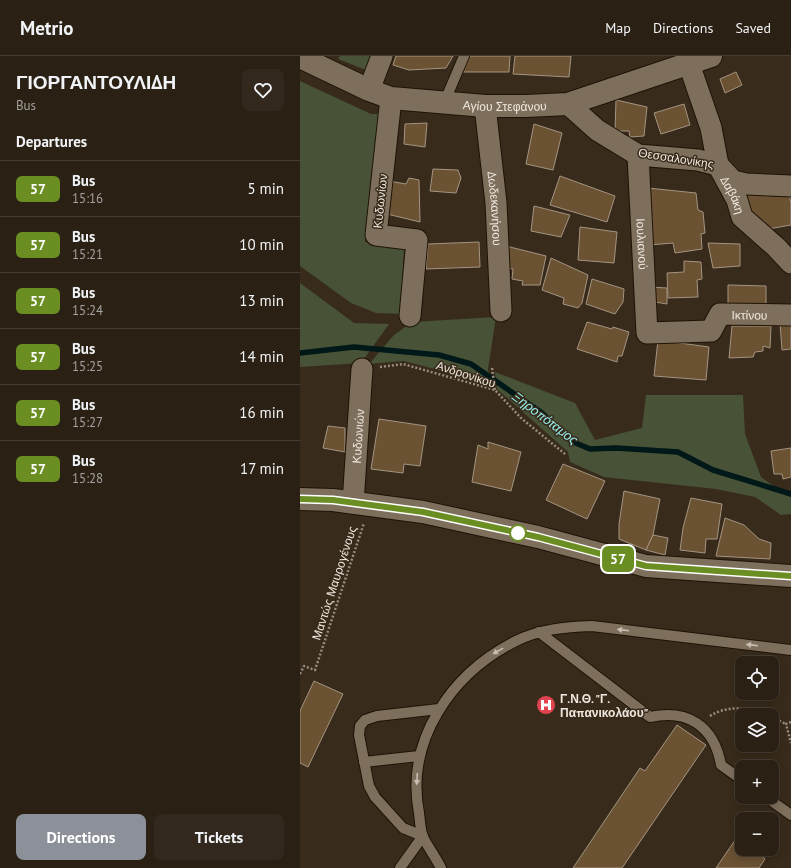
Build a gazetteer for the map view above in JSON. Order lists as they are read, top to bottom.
{
  "streets": {
    "main road": ["Αγίου Στεφάνου"],
    "street": [
      "Θεσσαλονίκης",
      "Δαβάκη",
      "Κυδωνίων",
      "Δωδεκανήσου",
      "Ιουλιανού",
      "Ικτίνου",
      "Κυδωνιών"
    ],
    "path": ["Ανδρονίκου", "Μαντώς Μαυρογένους"]
  },
  "crossings": [
    ["Αγίου Στεφάνου", "Θεσσαλονίκης"],
    ["Αγίου Στεφάνου", "Δαβάκη"],
    ["Αγίου Στεφάνου", "Κυδωνίων"],
    ["Αγίου Στεφάνου", "Δωδεκανήσου"],
    ["Θεσσαλονίκης", "Δαβάκη"],
    ["Θεσσαλονίκης", "Ιουλιανού"],
    ["Ιουλιανού", "Ικτίνου"],
    ["Ανδρονίκου", "Κυδωνιών"],
    ["Κυδωνιών", "Μαντώς Μαυρογένους"]
  ],
  "water": ["Ξηροπόταμος"],
  "places": {
    "hospital": ["Γ.Ν.Θ. \"Γ. Παπανικολάου\""]
  },
  "lines": ["bus line 57"],
  "page": {
    "header": "Metrio",
    "nav": ["Map", "Directions", "Saved"],
    "heading": [
      ["ΓΙΟΡΓΑΝΤΟΥΛΙΔΗ", "Bus"],
      "Departures"
    ],
    "on_map": "57",
    "list": [
      {
        "mark": "57",
        "name": "Bus",
        "note": "15:16",
        "value": "5 min"
      },
      {
        "mark": "57",
        "name": "Bus",
        "note": "15:21",
        "value": "10 min"
      },
      {
        "mark": "57",
        "name": "Bus",
        "note": "15:24",
        "value": "13 min"
      },
      {
        "mark": "57",
        "name": "Bus",
        "note": "15:25",
        "value": "14 min"
      },
      {
        "mark": "57",
        "name": "Bus",
        "note": "15:27",
        "value": "16 min"
      },
      {
        "mark": "57",
        "name": "Bus",
        "note": "15:28",
        "value": "17 min"
      }
    ],
    "map_buttons": ["+", "−"],
    "buttons": ["Directions", "Tickets"]
  }
}
